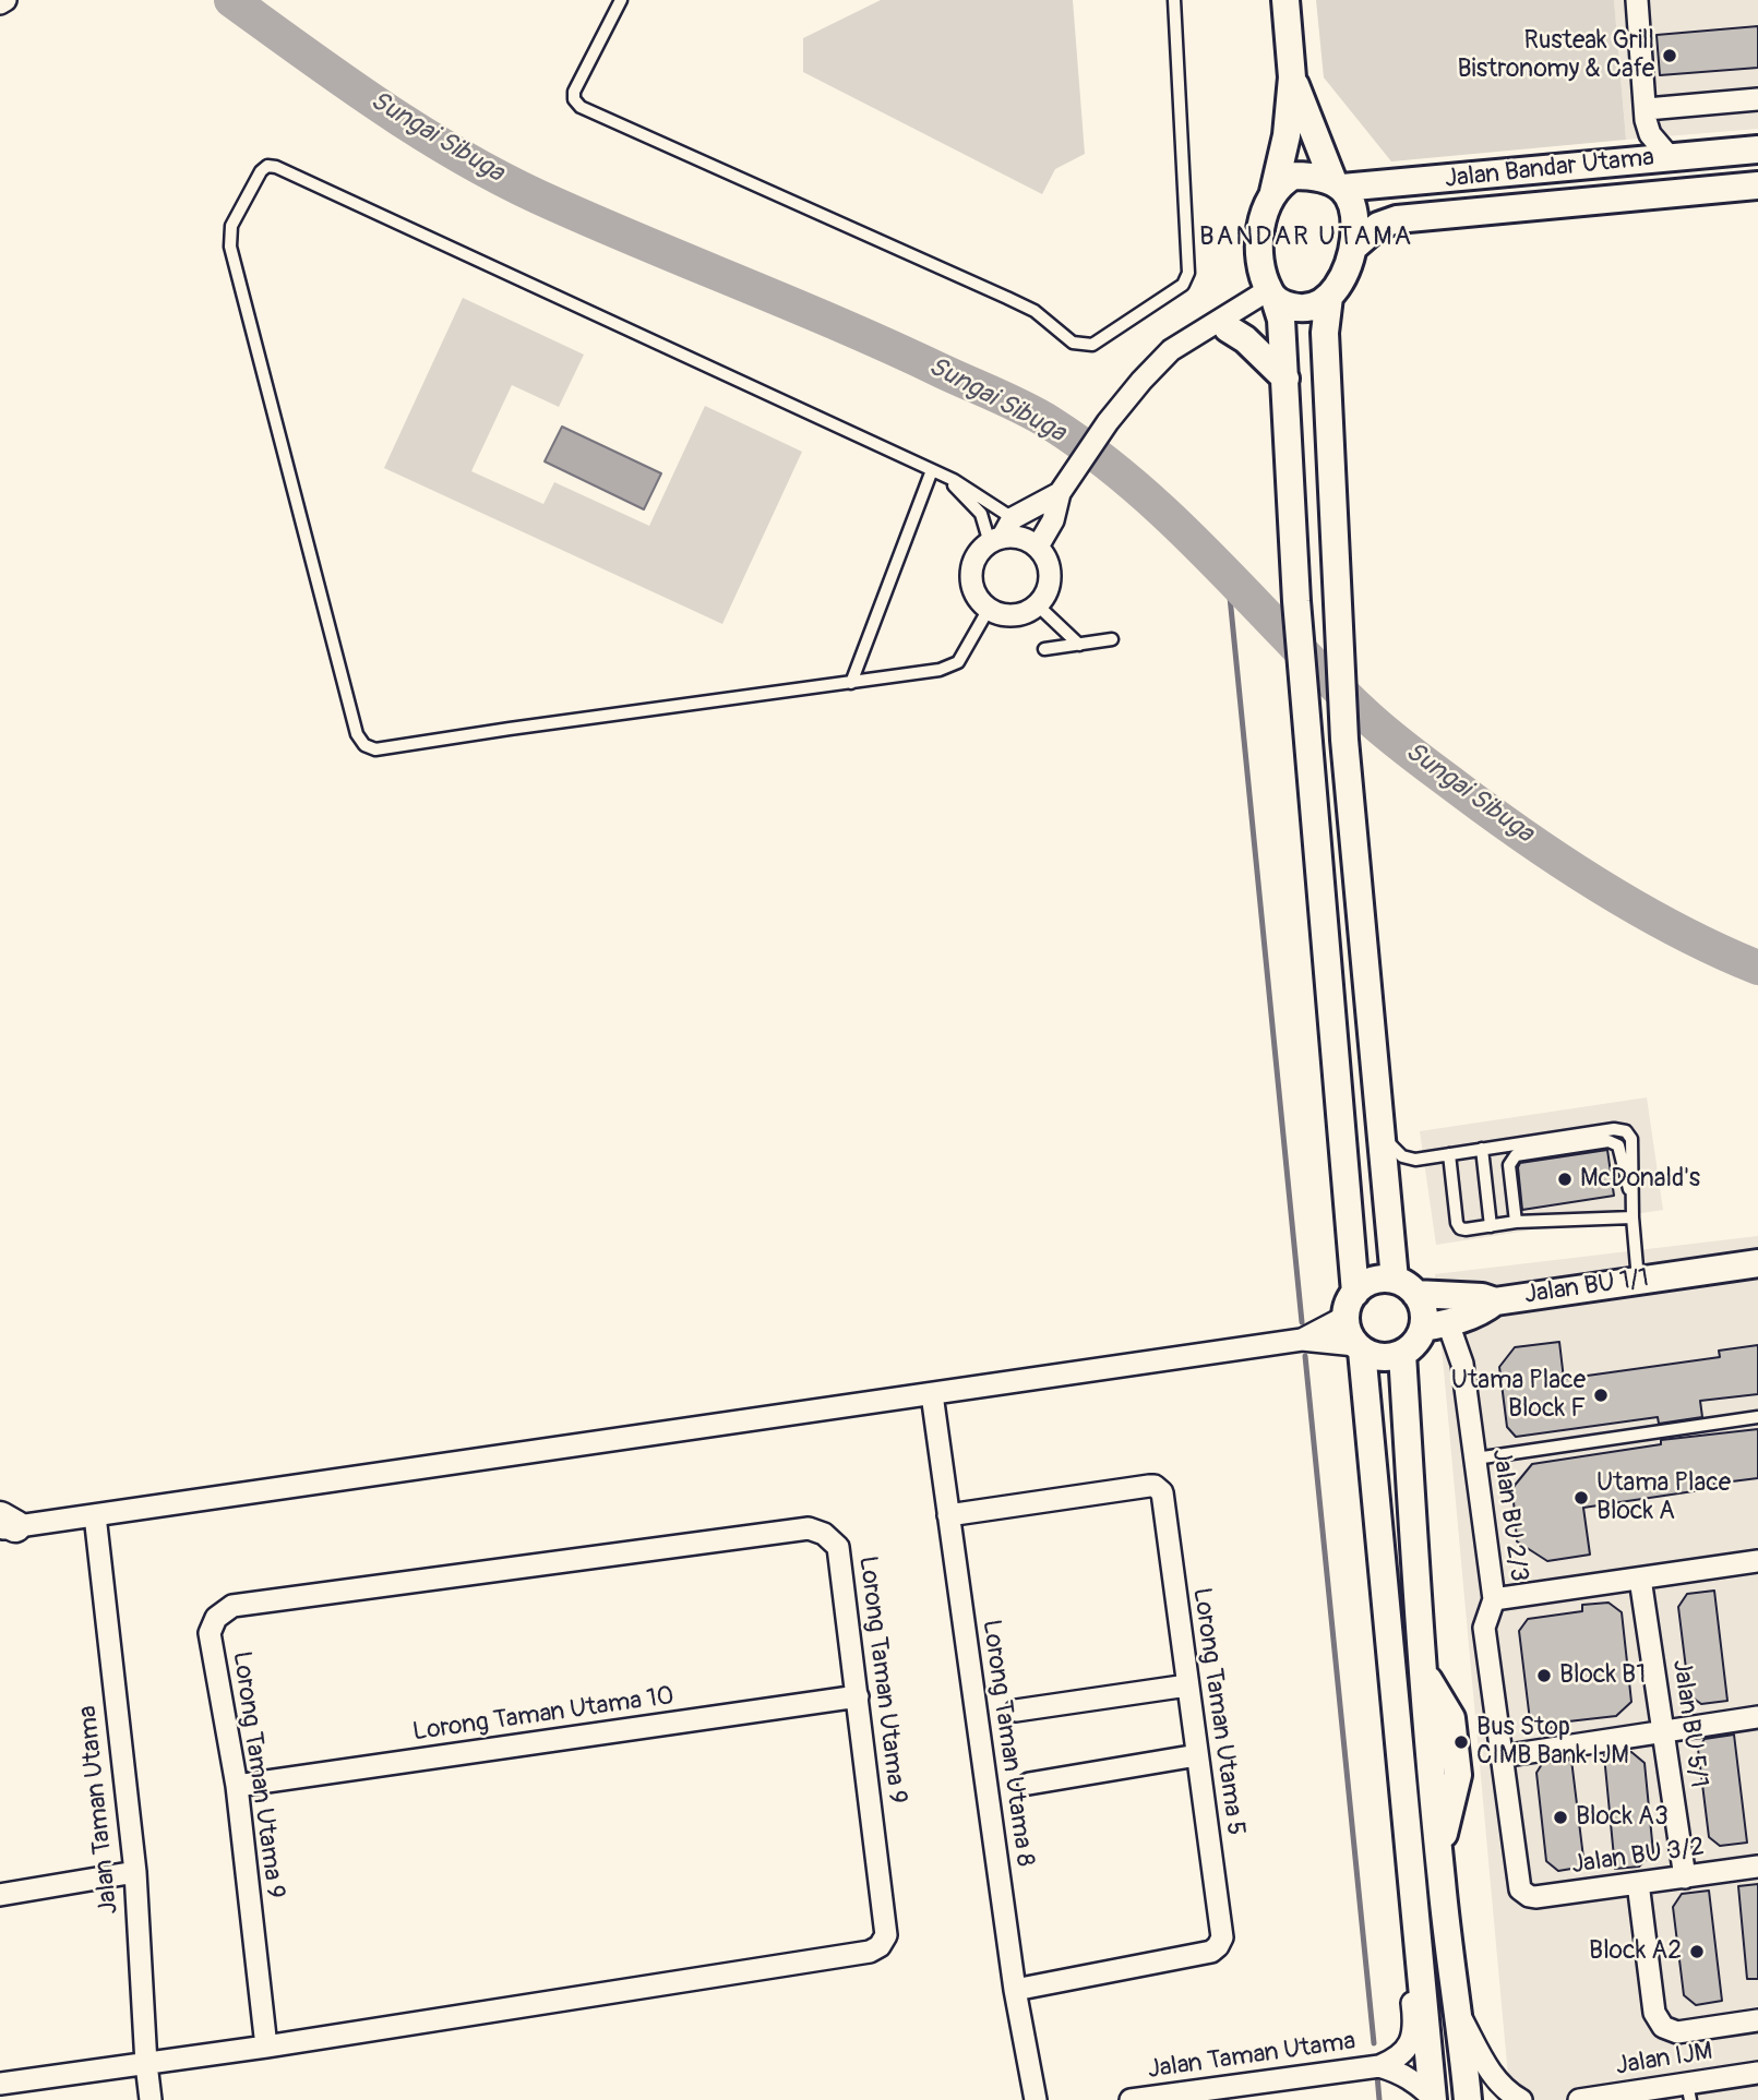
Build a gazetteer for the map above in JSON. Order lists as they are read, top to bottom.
{
  "streets": {
    "street": [
      "Jalan Bandar Utama",
      "Jalan BU 1/1",
      "Jalan BU 2/3",
      "Lorong Taman Utama 9",
      "Lorong Taman Utama 5",
      "Lorong Taman Utama 10",
      "Jalan BU 5/1",
      "Lorong Taman Utama 8",
      "Jalan Taman Utama",
      "Jalan BU 3/2",
      "Jalan IJM"
    ]
  },
  "crossings": [
    ["Jalan BU 1/1", "Jalan BU 2/3"],
    ["Jalan BU 2/3", "Jalan BU 3/2"],
    ["Lorong Taman Utama 9", "Lorong Taman Utama 10"],
    ["Lorong Taman Utama 9", "Jalan Taman Utama"],
    ["Lorong Taman Utama 5", "Lorong Taman Utama 8"],
    ["Jalan BU 5/1", "Jalan BU 3/2"]
  ],
  "districts": ["BANDAR UTAMA"],
  "water": ["Sungai Sibuga"],
  "places": [
    "Rusteak Grill Bistronomy & Cafe",
    "McDonald's",
    "Utama Place Block F",
    "Utama Place Block A",
    "Block B1",
    "Bus Stop CIMB Bank IJM",
    "Block A3",
    "Block A2"
  ]
}
